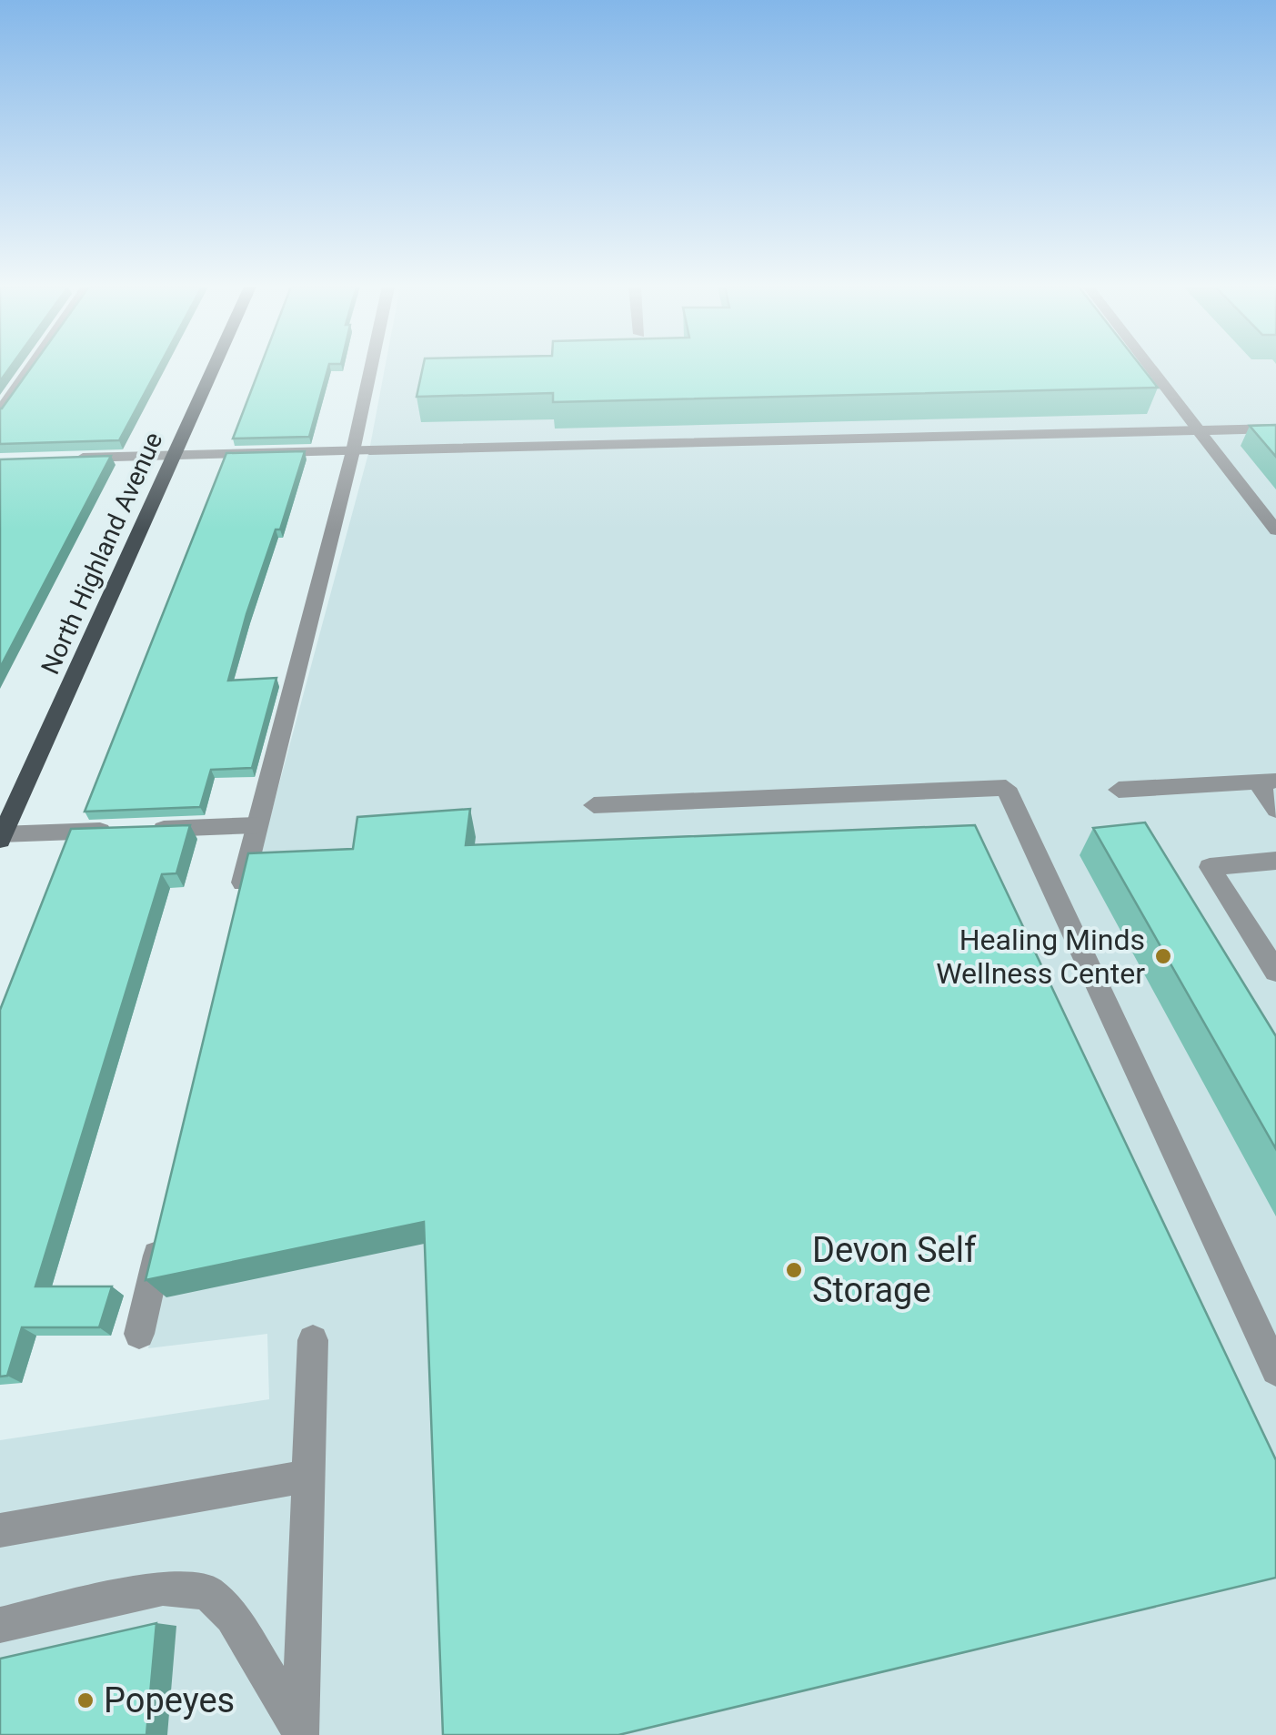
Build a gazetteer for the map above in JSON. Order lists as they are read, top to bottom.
{
  "streets": {
    "main road": ["North Highland Avenue"]
  },
  "places": ["Healing Minds Wellness Center", "Devon Self Storage", "Popeyes"]
}
